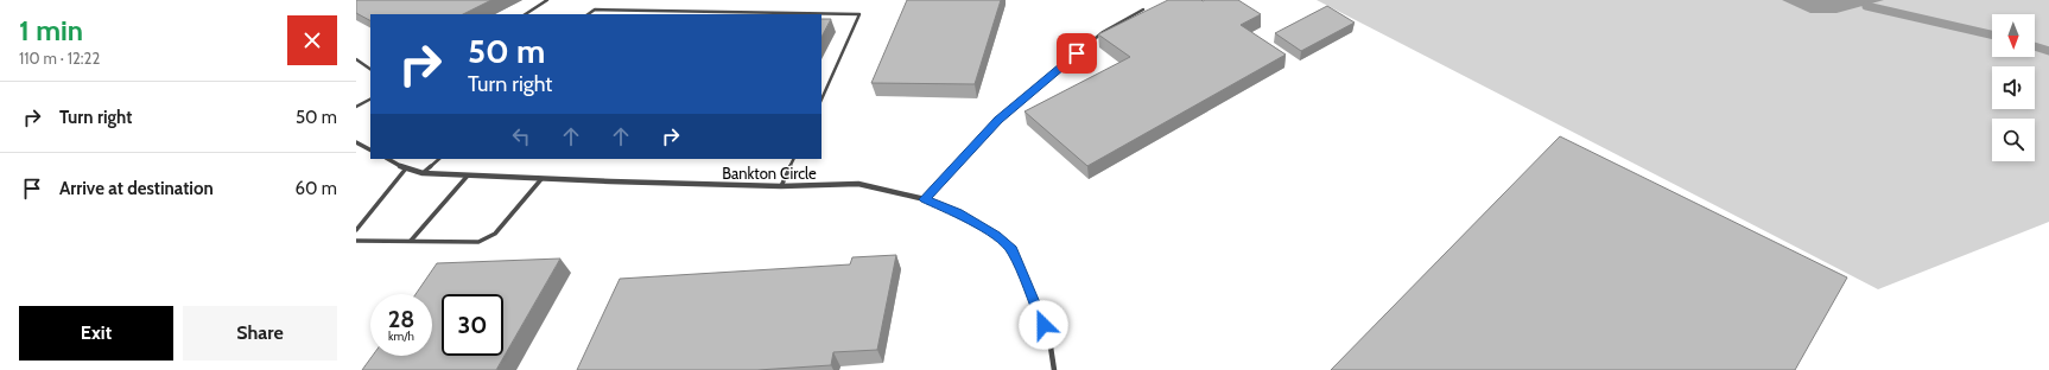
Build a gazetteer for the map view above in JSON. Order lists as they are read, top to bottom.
{
  "streets": {
    "street": ["Bankton Circle"]
  },
  "north": "bottom",
  "page": {
    "heading": ["1 min", "110 m · 12:22"],
    "turn": ["50 m", "Turn right"],
    "list": [
      {
        "name": "Turn right",
        "value": "50 m"
      },
      {
        "name": "Arrive at destination",
        "value": "60 m"
      }
    ],
    "speed": "28 km/h",
    "limit": "30",
    "buttons": ["Exit", "Share"]
  }
}
